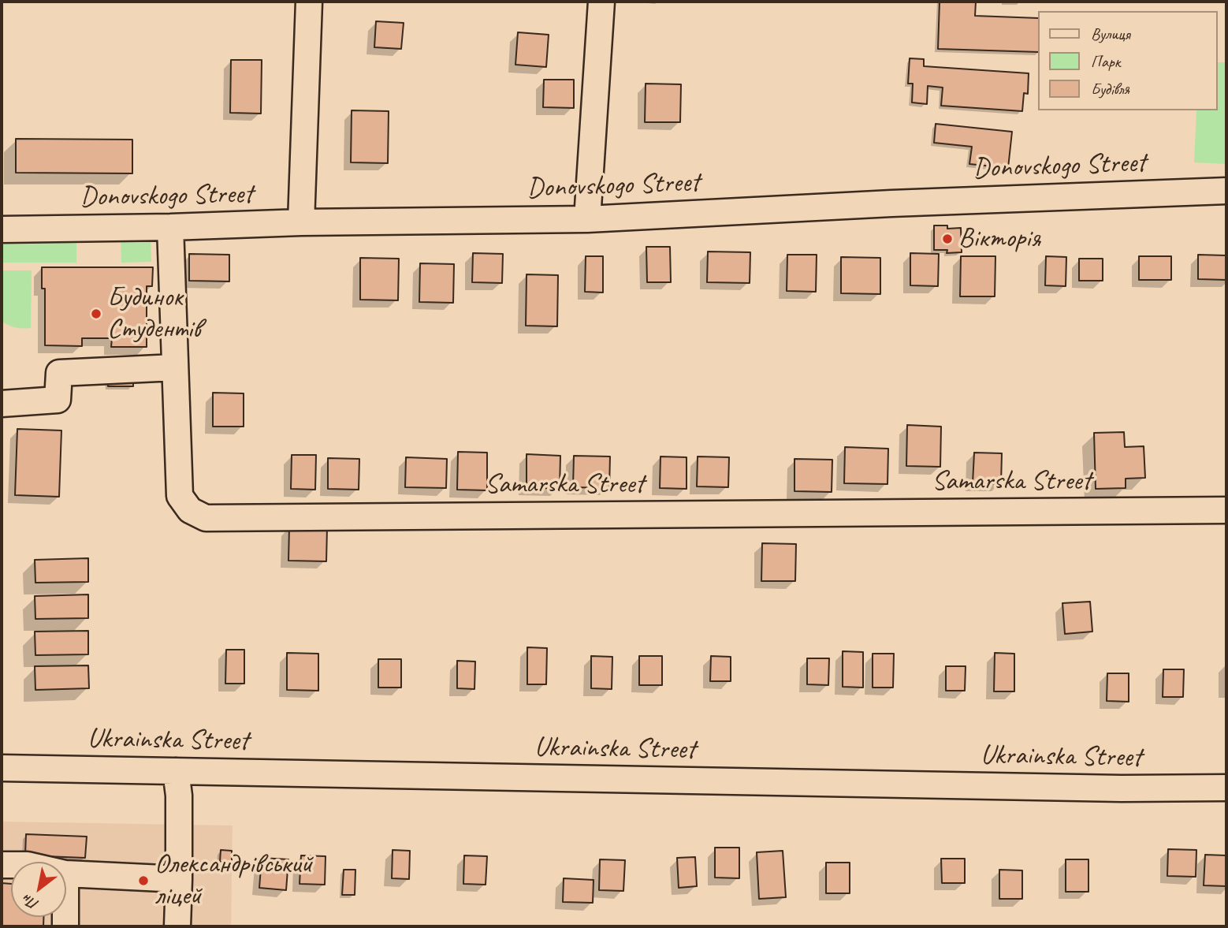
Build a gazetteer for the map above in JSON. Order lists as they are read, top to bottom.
{
  "streets": {
    "street": ["Donovskogo Street", "Samarska Street", "Ukrainska Street"]
  },
  "crossings": [
    ["Donovskogo Street", "Samarska Street"]
  ],
  "places": ["Вікторія", "Будинок Студентів", "Олександрівський ліцей"],
  "legend": ["Вулиця", "Парк", "Будівля"],
  "north": "bottom left"
}
